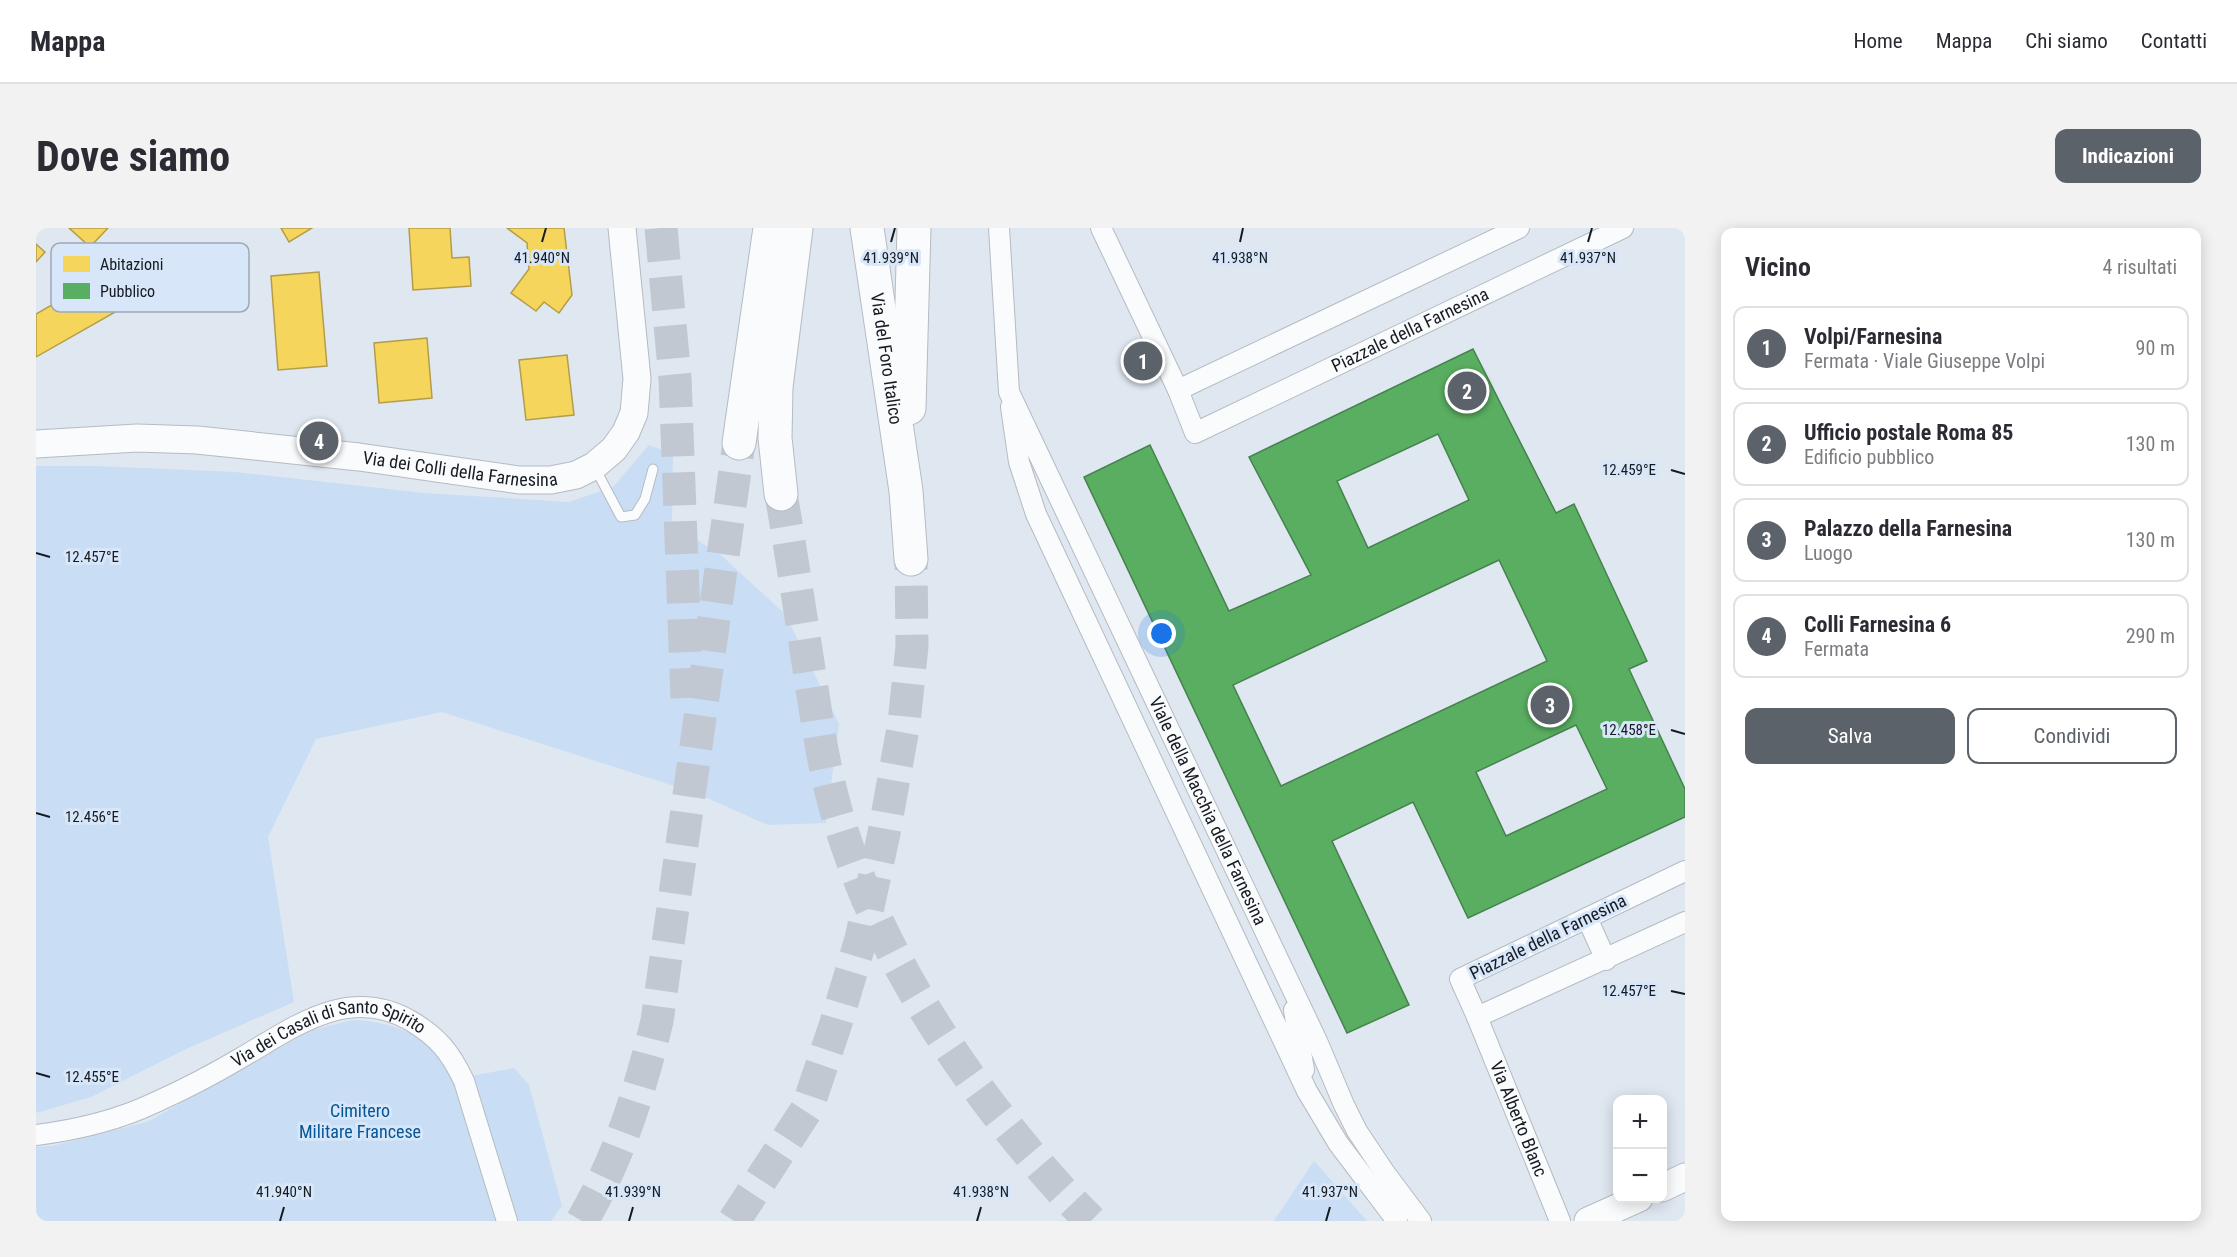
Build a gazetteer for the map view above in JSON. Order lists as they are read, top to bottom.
{
  "streets": {
    "highway": ["Via del Foro Italico"],
    "street": [
      "Piazzale della Farnesina",
      "Via dei Colli della Farnesina",
      "Viale della Macchia della Farnesina",
      "Via dei Casali di Santo Spirito",
      "Via Alberto Blanc"
    ]
  },
  "crossings": [
    ["Piazzale della Farnesina", "Via Alberto Blanc"]
  ],
  "parks": ["Cimitero Militare Francese"],
  "legend": ["Abitazioni", "Pubblico"],
  "page": {
    "header": "Mappa",
    "nav": [
      "Home",
      "Mappa",
      "Chi siamo",
      "Contatti"
    ],
    "buttons": [
      "Indicazioni",
      ["Salva", "Condividi"]
    ],
    "title": "Dove siamo",
    "heading": ["Vicino", "4 risultati"],
    "list": [
      {
        "mark": "1",
        "name": "Volpi/Farnesina",
        "note": "Fermata · Viale Giuseppe Volpi",
        "value": "90 m"
      },
      {
        "mark": "2",
        "name": "Ufficio postale Roma 85",
        "note": "Edificio pubblico",
        "value": "130 m"
      },
      {
        "mark": "3",
        "name": "Palazzo della Farnesina",
        "note": "Luogo",
        "value": "130 m"
      },
      {
        "mark": "4",
        "name": "Colli Farnesina 6",
        "note": "Fermata",
        "value": "290 m"
      }
    ],
    "pins": [
      "1",
      "2",
      "4",
      "3"
    ],
    "map_buttons": ["+", "−"]
  },
  "coordinates": [
    "41.940°N",
    "41.939°N",
    "41.938°N",
    "41.937°N",
    "12.459°E",
    "12.457°E",
    "12.458°E",
    "12.456°E",
    "12.455°E"
  ]
}
